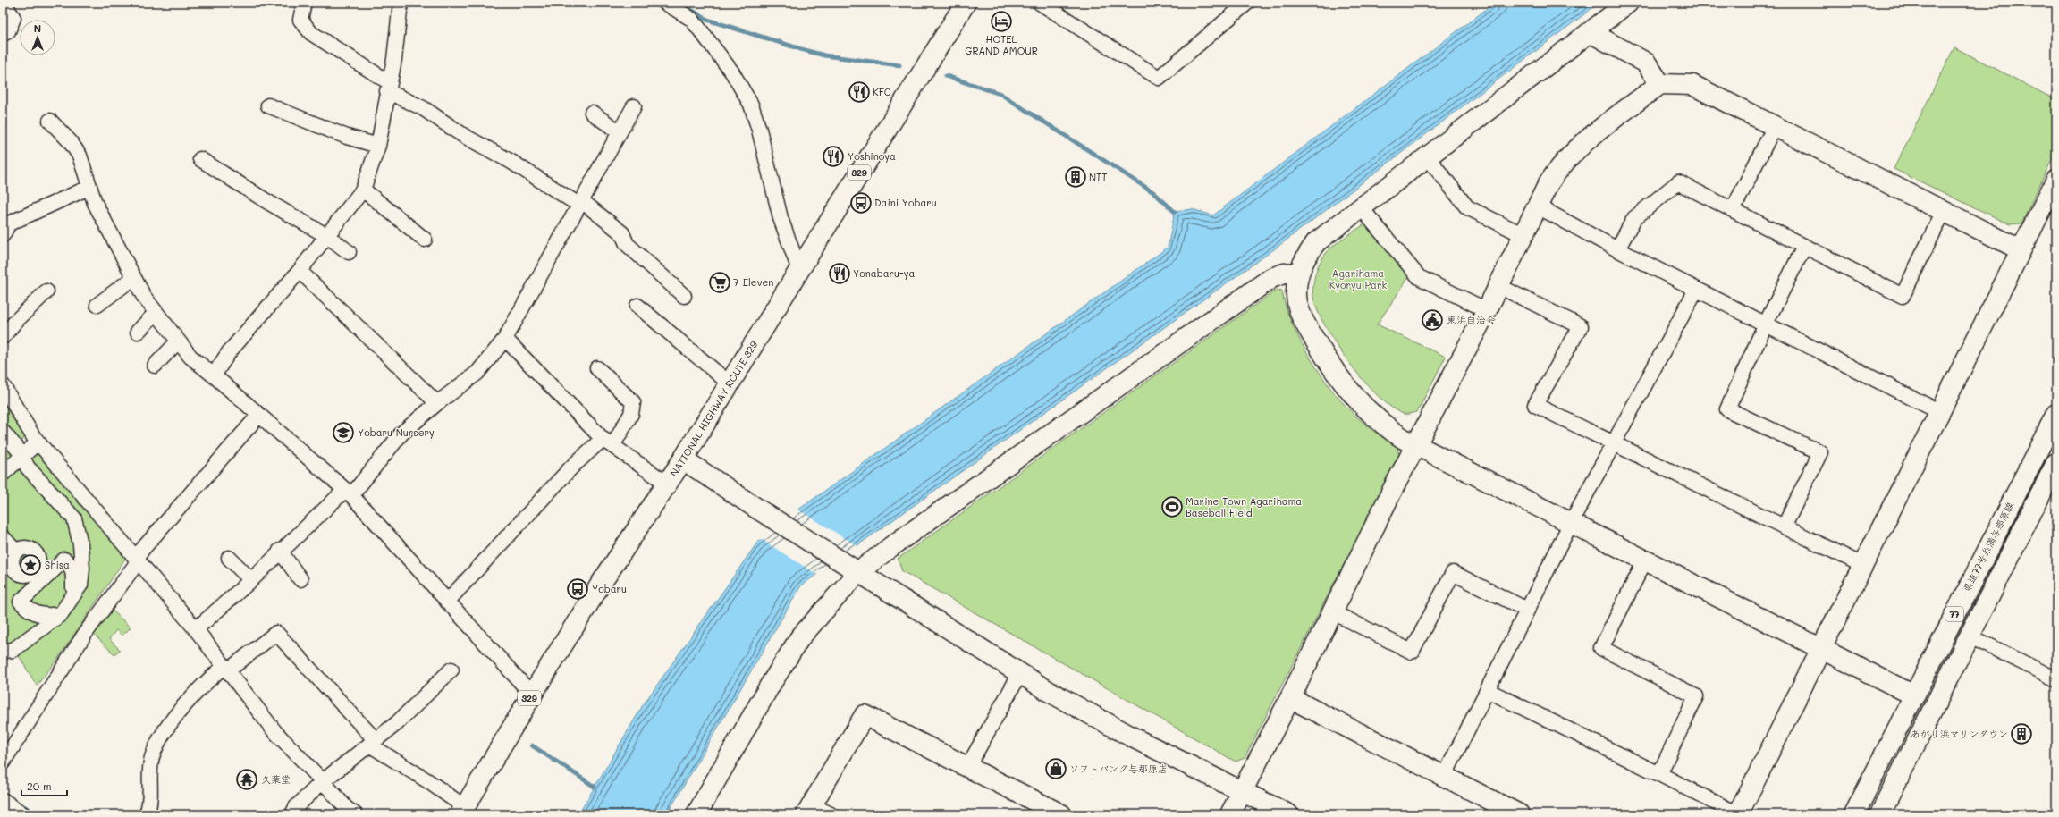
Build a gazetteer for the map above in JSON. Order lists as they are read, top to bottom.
{
  "streets": {
    "main road": [
      "329",
      "NATIONAL HIGHWAY ROUTE 329",
      "県道77号糸満与那原線",
      "77"
    ]
  },
  "parks": ["Agarihama Kyoryu Park"],
  "places": {
    "hotel": ["HOTEL GRAND AMOUR"],
    "restaurant": ["KFC", "Yoshinoya", "Yonabaru-ya"],
    "building": ["NTT", "あがり浜マリンタウン"],
    "bus stop": ["Daini Yobaru", "Yobaru"],
    "supermarket": ["7-Eleven"],
    "public building": ["東浜自治会"],
    "school or university": ["Yobaru Nursery"],
    "sports": ["Marine Town Agarihama Baseball Field"],
    "place": ["Shisa"],
    "shop": ["ソフトバンク与那原店"],
    "temple": ["久葉堂"]
  },
  "scale_bar": "20 m",
  "north": "top"
}
